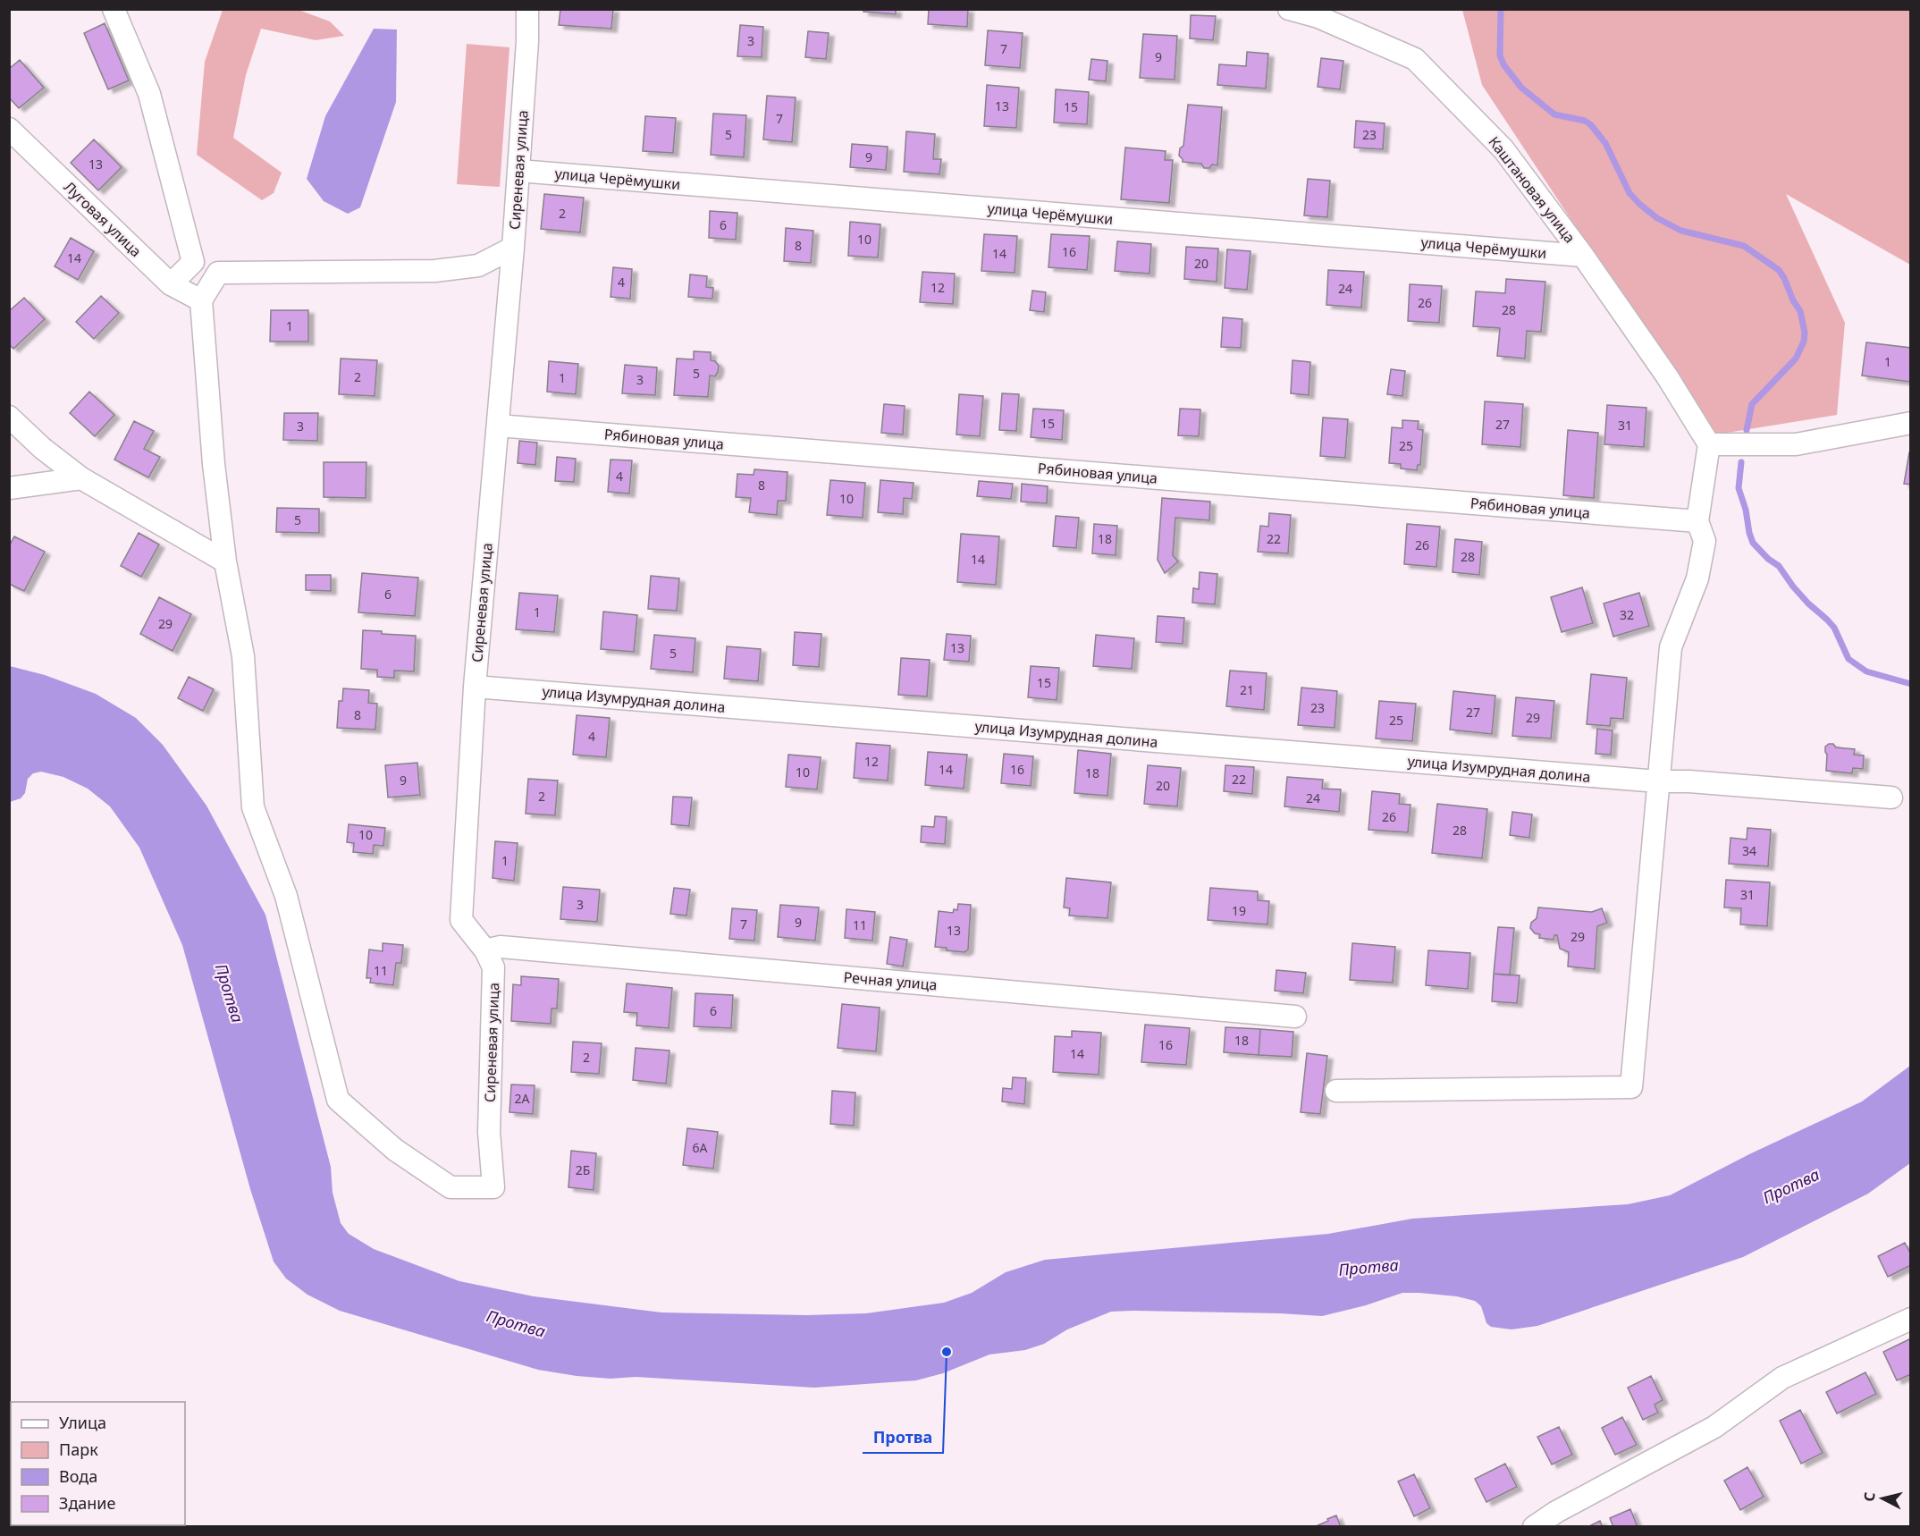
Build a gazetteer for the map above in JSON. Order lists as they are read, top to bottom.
{
  "streets": {
    "street": [
      "Сиреневая улица",
      "улица Черёмушки",
      "Каштановая улица",
      "Луговая улица",
      "Рябиновая улица",
      "улица Изумрудная долина",
      "Речная улица"
    ]
  },
  "crossings": [
    ["Сиреневая улица", "улица Черёмушки"],
    ["Сиреневая улица", "Рябиновая улица"],
    ["Сиреневая улица", "улица Изумрудная долина"],
    ["Сиреневая улица", "Речная улица"],
    ["улица Черёмушки", "Каштановая улица"]
  ],
  "water": ["Протва"],
  "places": ["Протва"],
  "house_numbers": [
    "3",
    "7",
    "9",
    "13",
    "15",
    "7",
    "5",
    "23",
    "9",
    "13",
    "2",
    "6",
    "10",
    "8",
    "16",
    "14",
    "14",
    "20",
    "4",
    "12",
    "24",
    "26",
    "28",
    "1",
    "1",
    "5",
    "2",
    "1",
    "3",
    "15",
    "27",
    "31",
    "3",
    "25",
    "4",
    "8",
    "10",
    "5",
    "18",
    "22",
    "26",
    "28",
    "14",
    "6",
    "1",
    "32",
    "29",
    "13",
    "5",
    "15",
    "21",
    "23",
    "27",
    "8",
    "29",
    "25",
    "4",
    "12",
    "14",
    "16",
    "10",
    "18",
    "22",
    "9",
    "20",
    "2",
    "24",
    "26",
    "28",
    "10",
    "34",
    "1",
    "31",
    "3",
    "19",
    "9",
    "7",
    "11",
    "13",
    "29",
    "11",
    "6",
    "18",
    "16",
    "14",
    "2",
    "2А",
    "6А",
    "2Б"
  ],
  "legend": [
    "Улица",
    "Парк",
    "Вода",
    "Здание"
  ],
  "north": "left"
}
